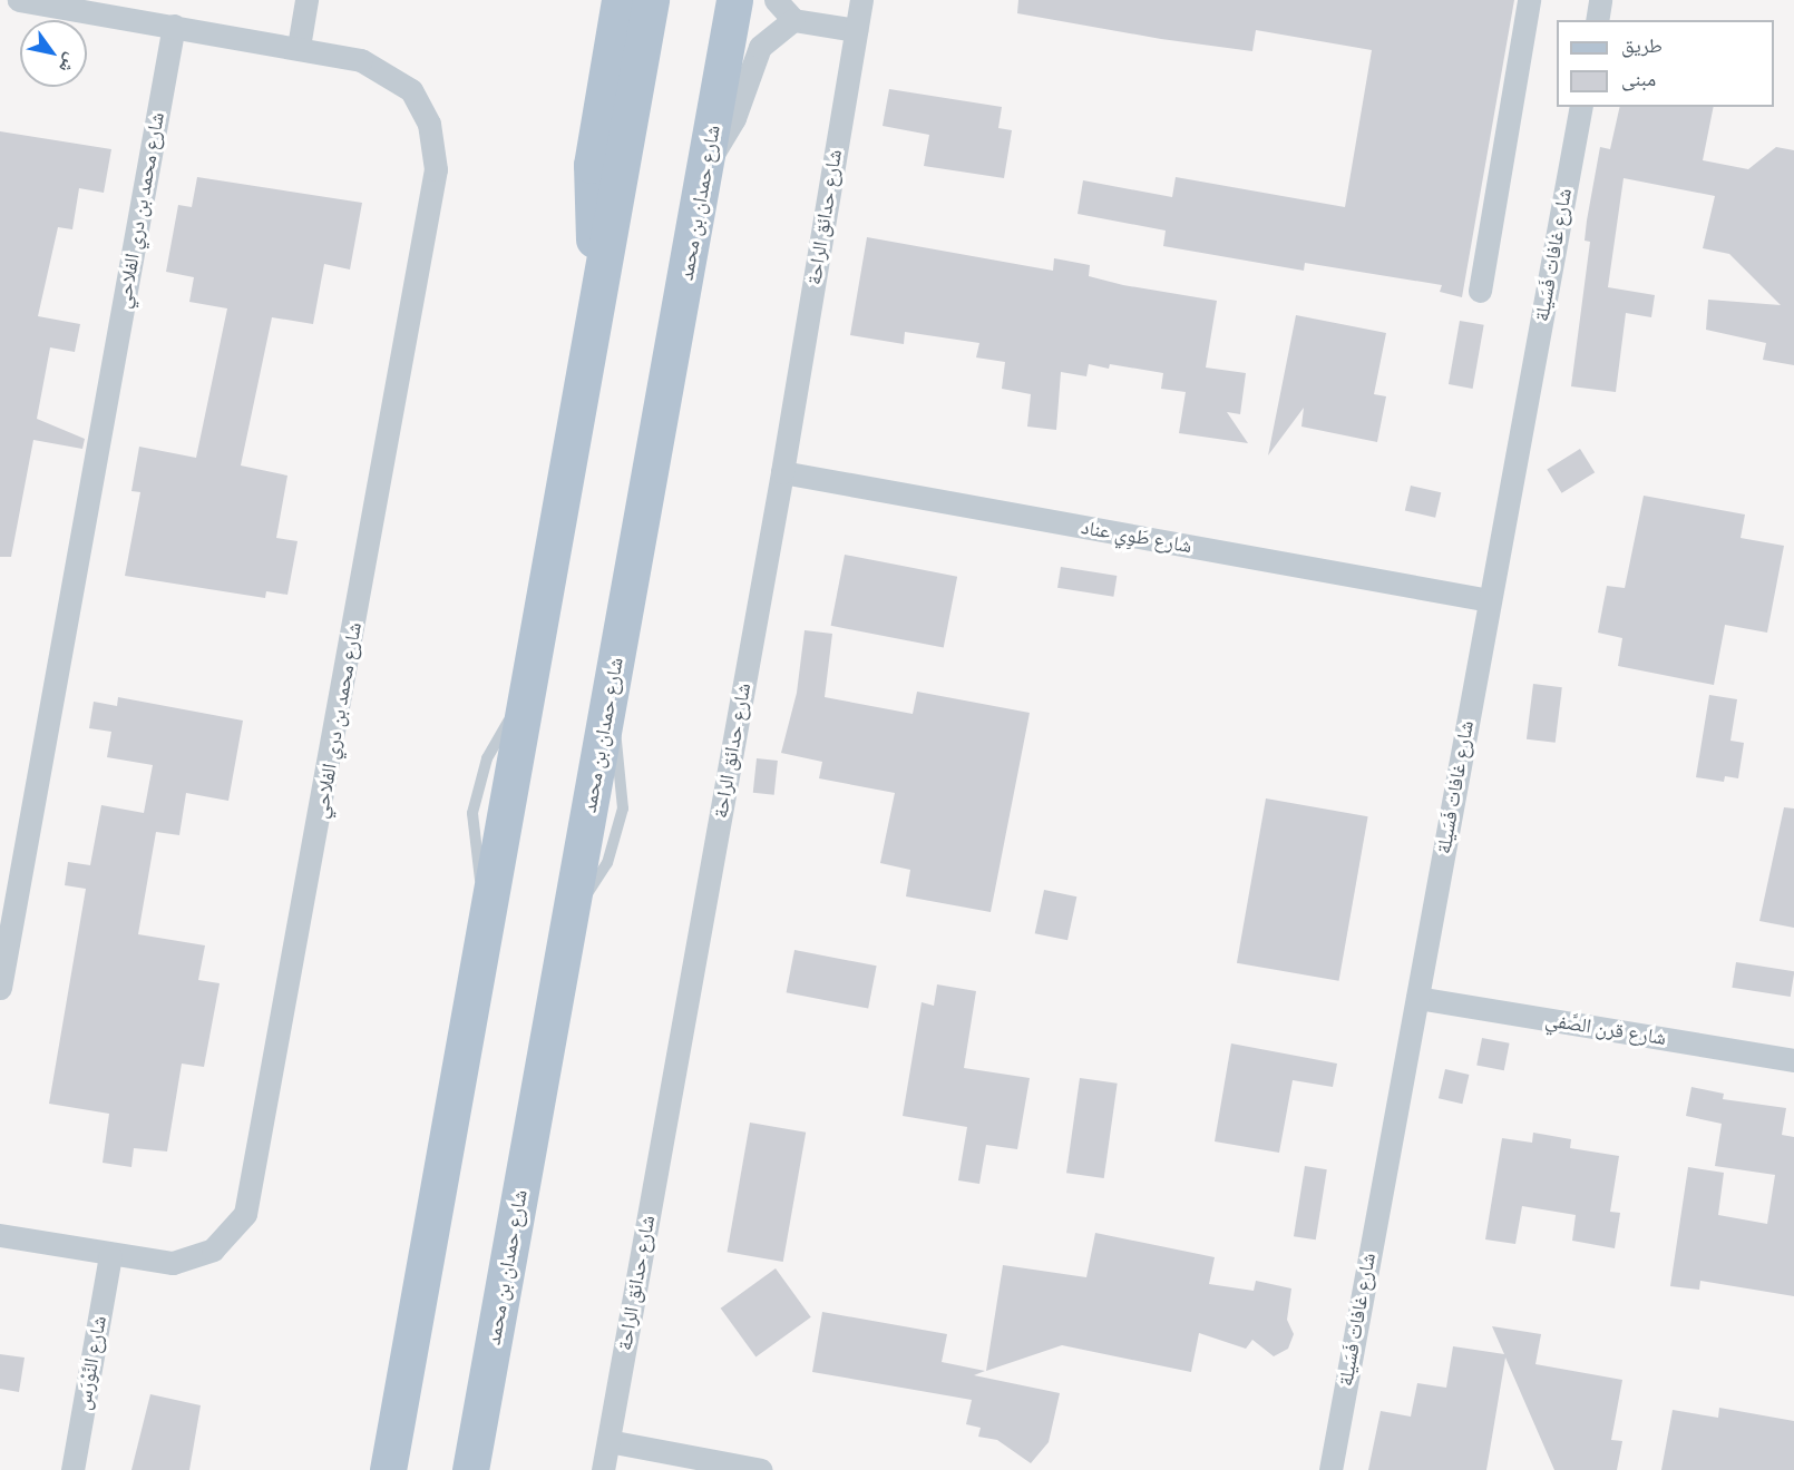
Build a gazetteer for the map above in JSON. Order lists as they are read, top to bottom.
{
  "streets": {
    "main road": ["شارع حمدان بن محمد"],
    "street": [
      "شارع محمد بن دري الفلاحي",
      "شارع حدائق الراحة",
      "شارع غافات فَسَيلة",
      "شارع طَوِي عناد",
      "شارع قرن الصَّفي",
      "شارع النَّوْرَس"
    ]
  },
  "crossings": [
    ["شارع محمد بن دري الفلاحي", "شارع النَّوْرَس"],
    ["شارع حدائق الراحة", "شارع طَوِي عناد"],
    ["شارع غافات فَسَيلة", "شارع طَوِي عناد"],
    ["شارع غافات فَسَيلة", "شارع قرن الصَّفي"]
  ],
  "legend": ["طريق", "مبنى"],
  "north": "bottom right"
}
